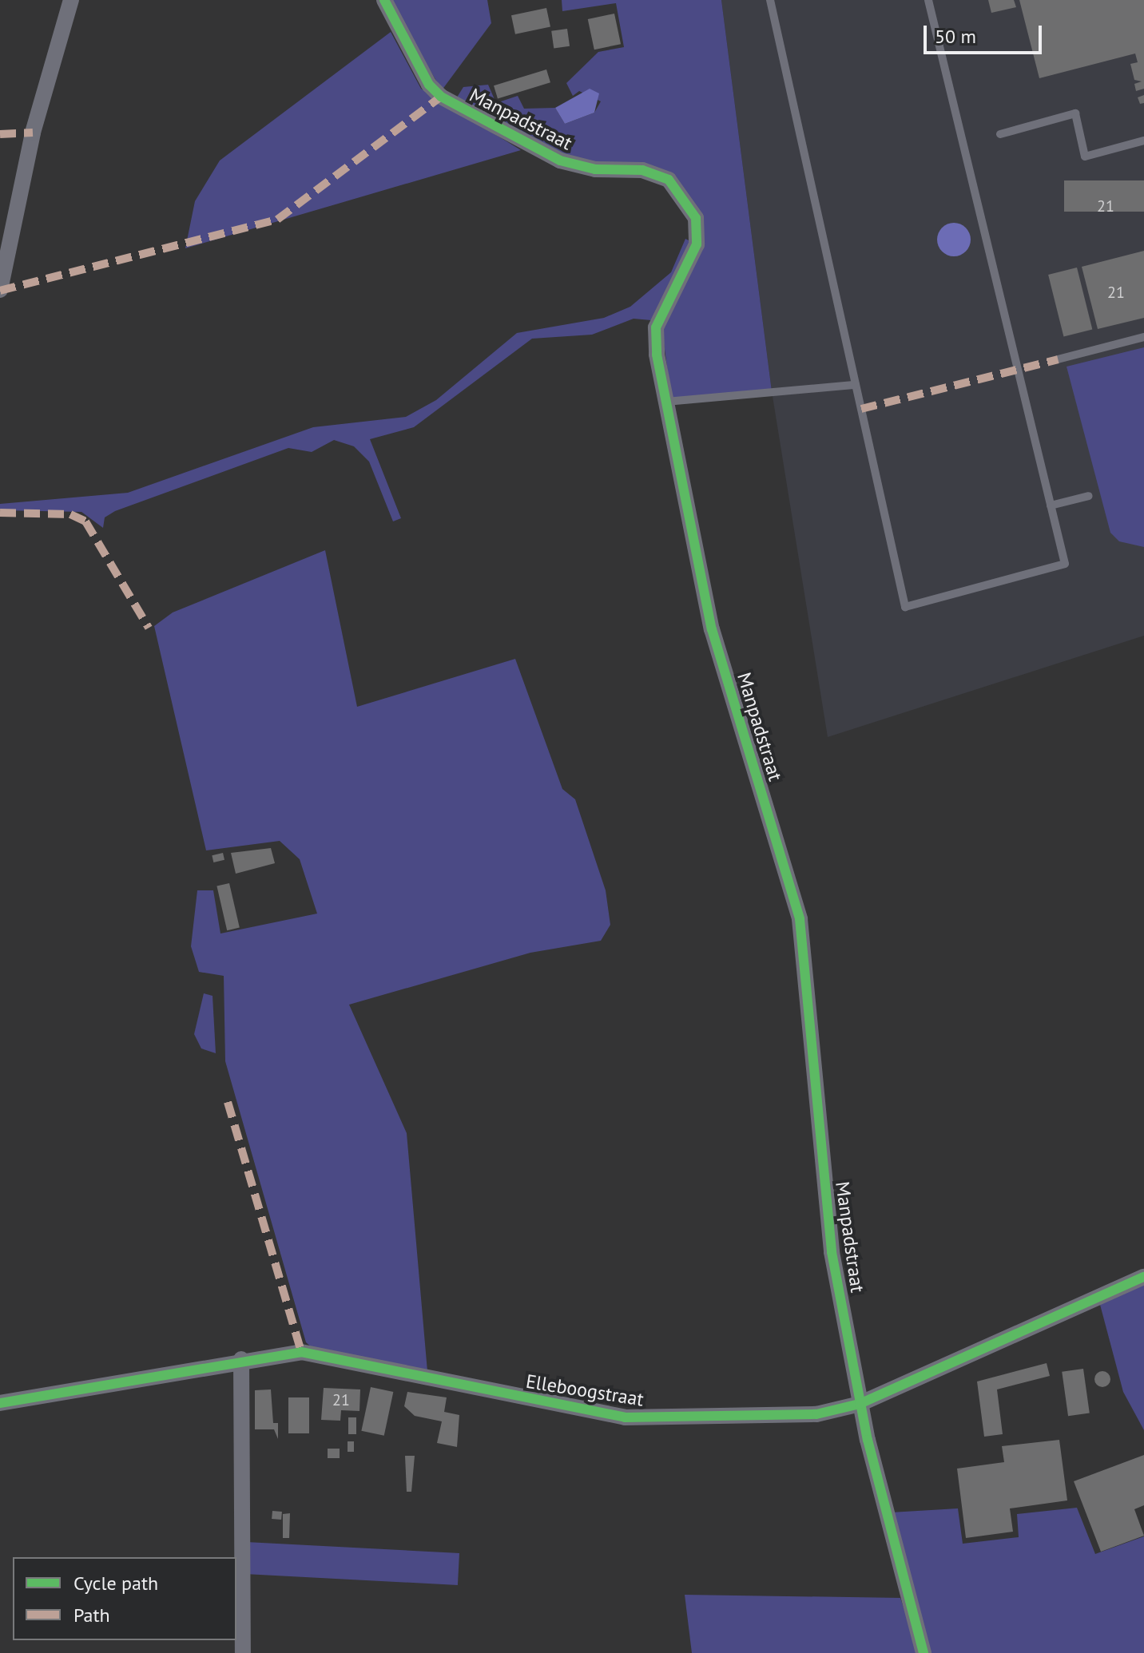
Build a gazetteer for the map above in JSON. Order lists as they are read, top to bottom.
{
  "streets": {
    "street": ["Manpadstraat", "Elleboogstraat"]
  },
  "crossings": [
    ["Manpadstraat", "Elleboogstraat"]
  ],
  "house_numbers": ["21", "21", "21"],
  "legend": ["Cycle path", "Path"],
  "scale_bar": "50 m"
}
